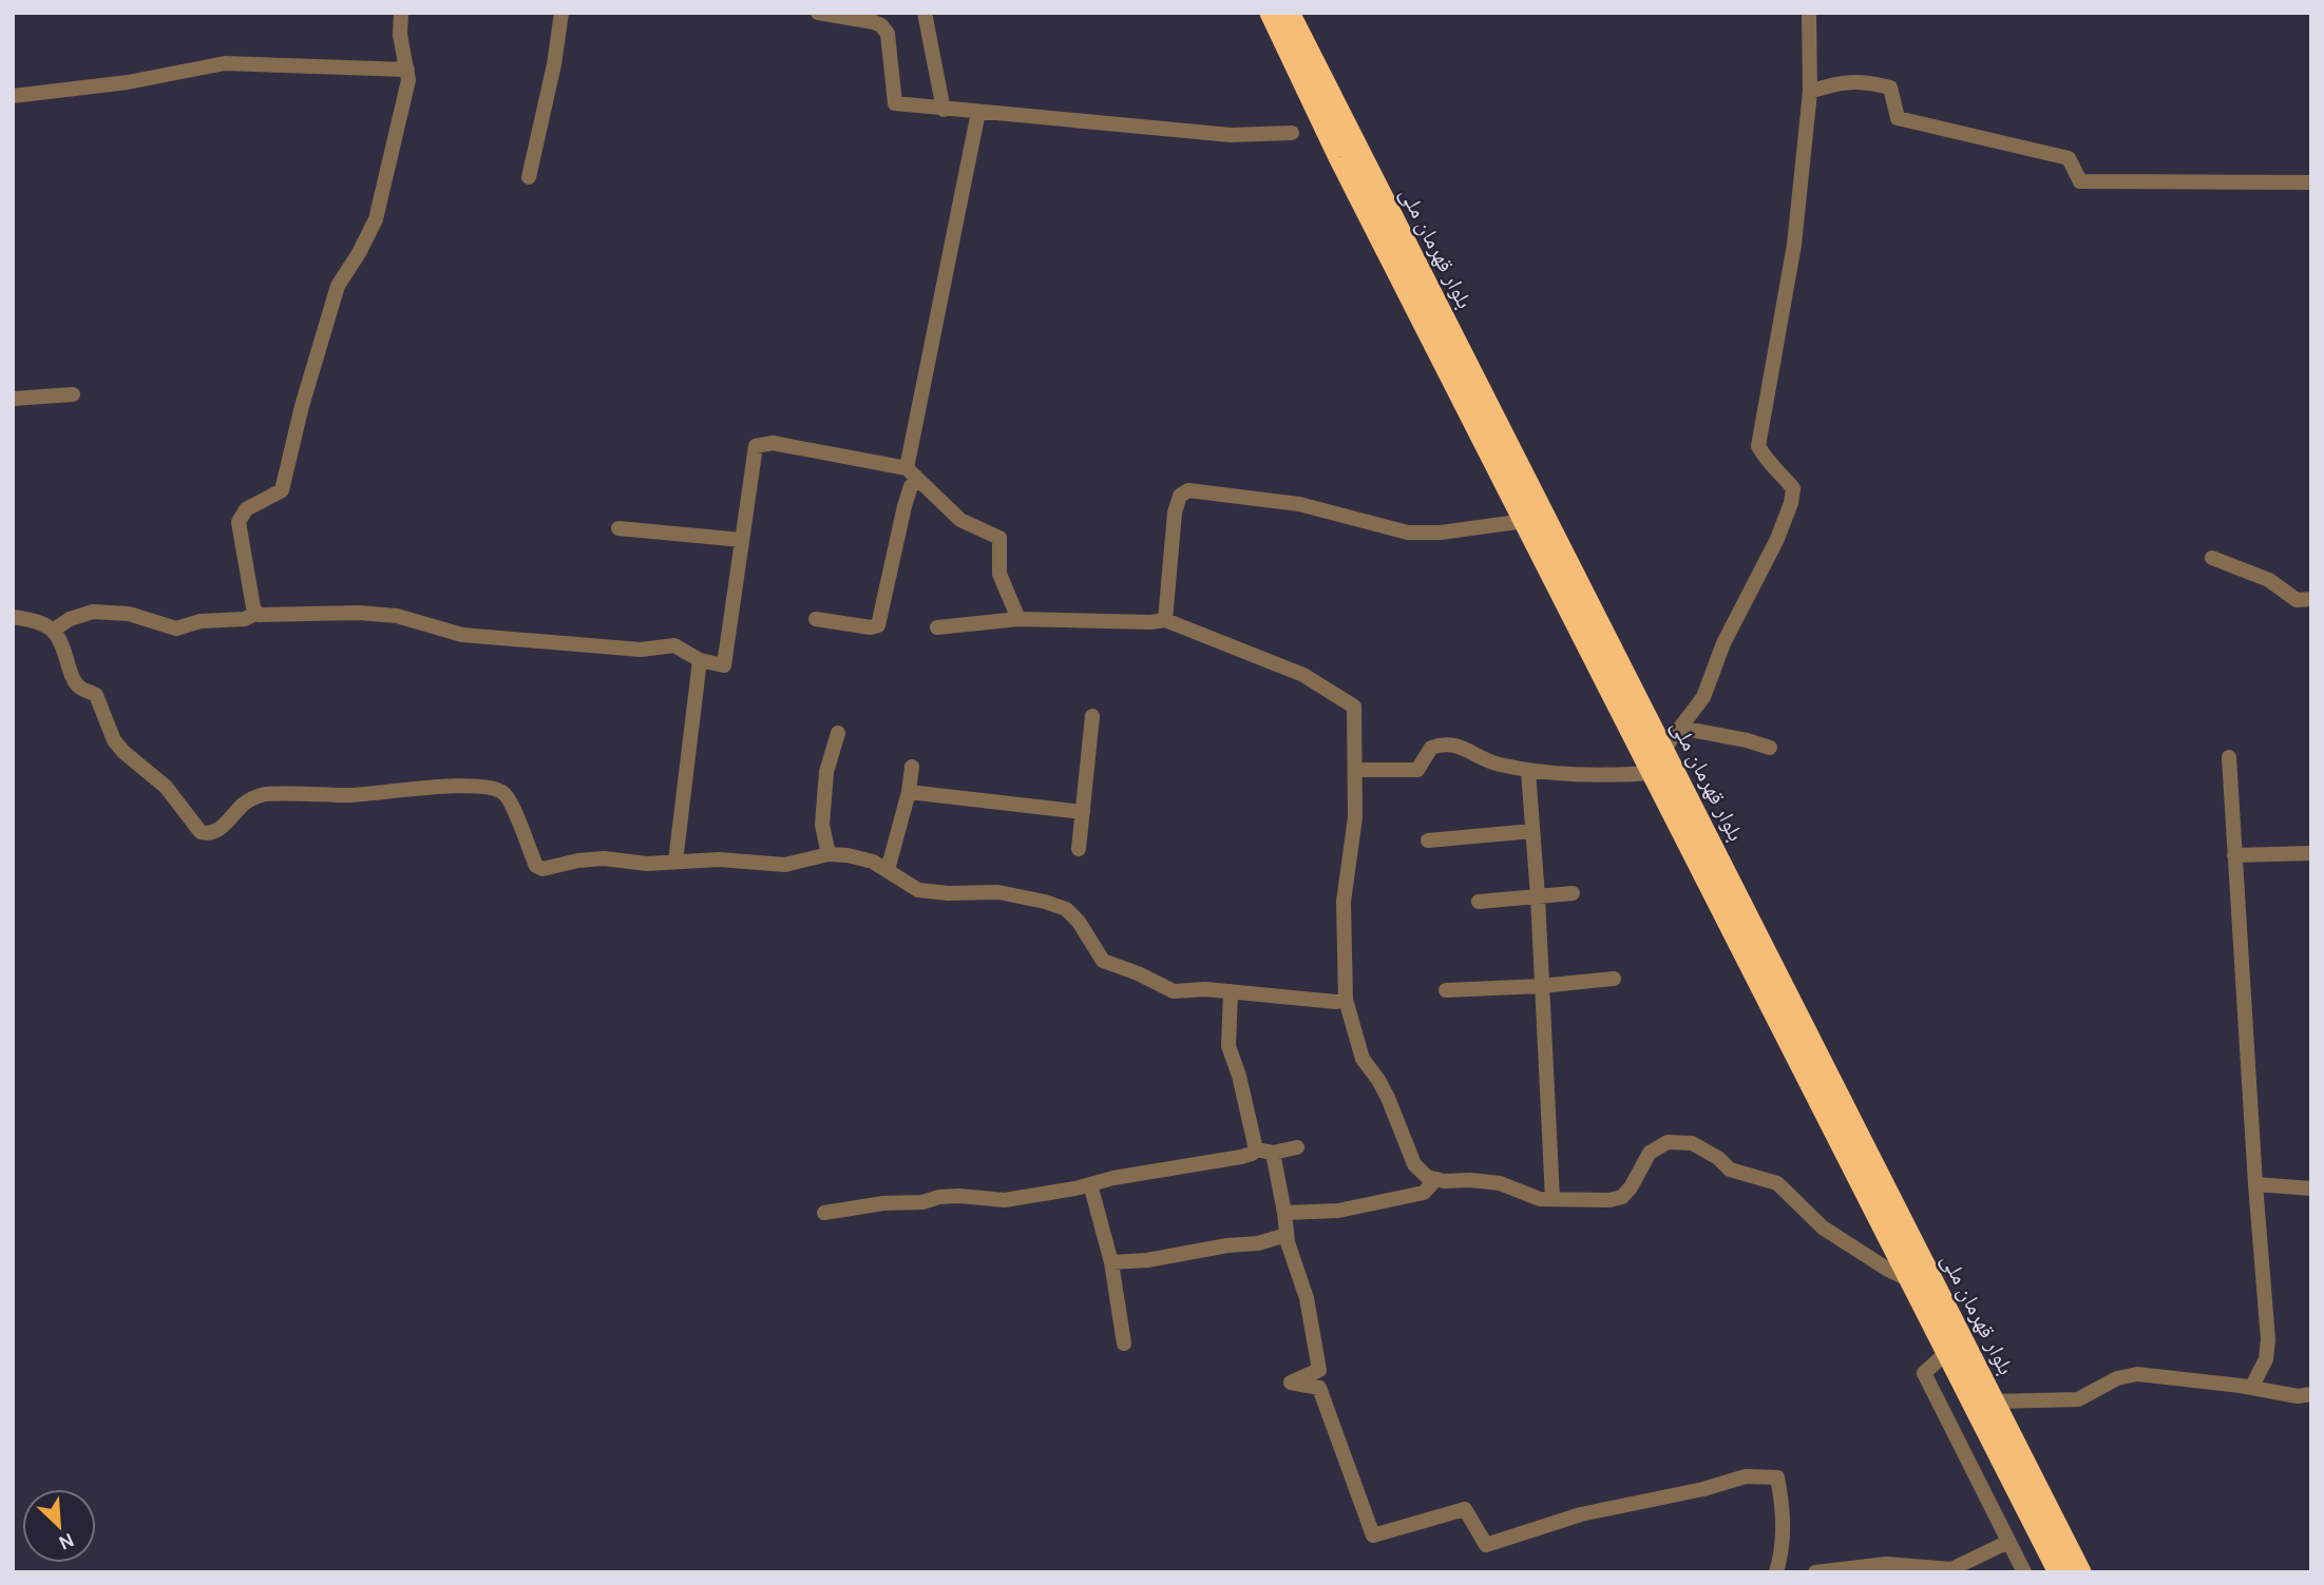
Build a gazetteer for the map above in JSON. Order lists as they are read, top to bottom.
{
  "streets": {
    "highway": ["بلوار قهرمان ملی"]
  },
  "north": "bottom right"
}
